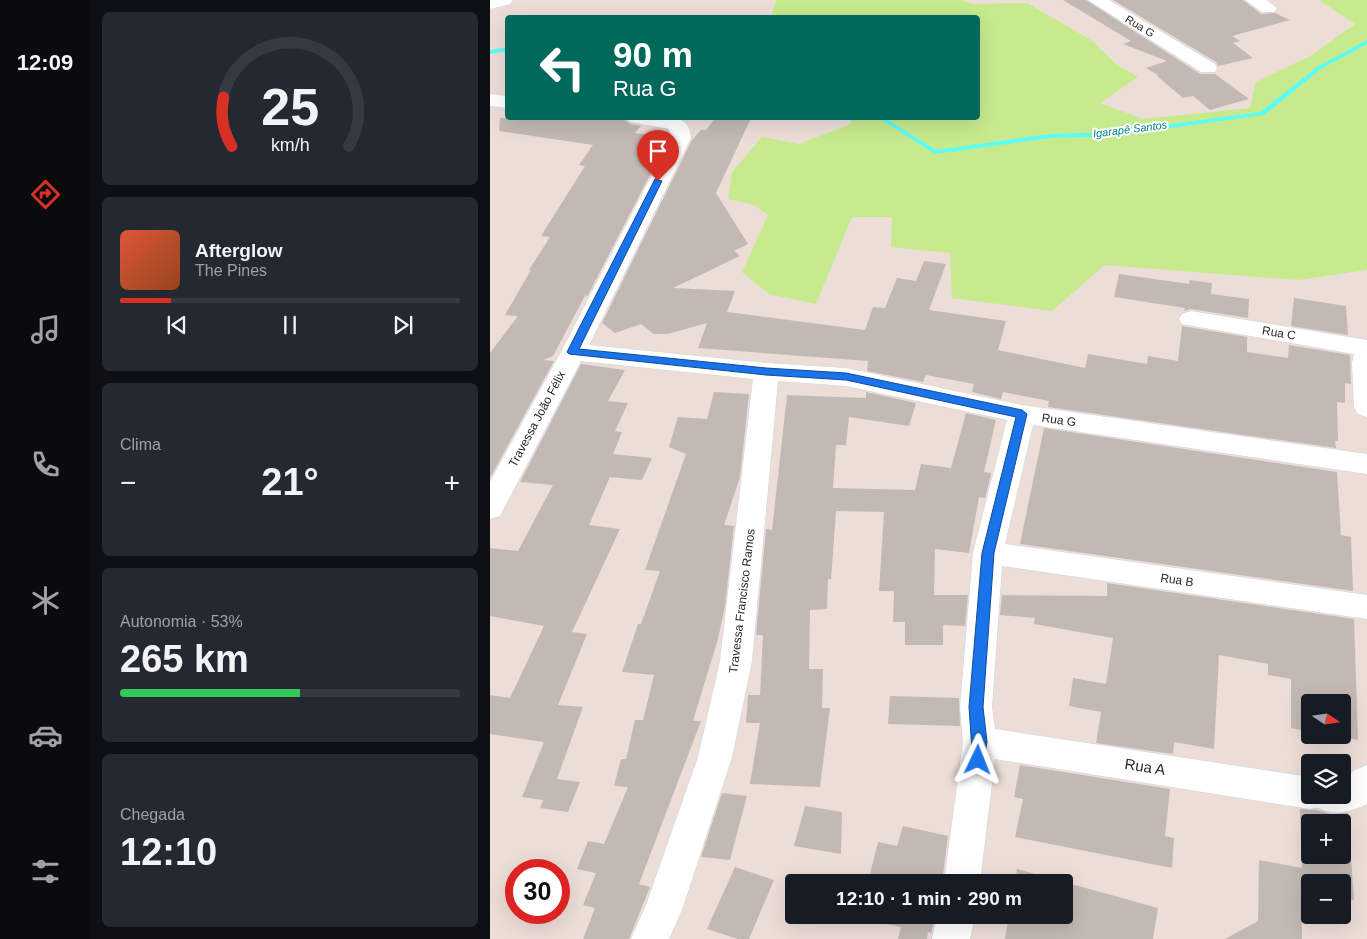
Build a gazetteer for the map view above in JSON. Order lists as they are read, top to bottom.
{
  "streets": {
    "street": [
      "Rua G",
      "Rua C",
      "Travessa João Félix",
      "Rua B",
      "Travessa Francisco Ramos",
      "Rua A"
    ]
  },
  "crossings": [
    ["Rua G", "Travessa João Félix"],
    ["Rua G", "Travessa Francisco Ramos"]
  ],
  "water": ["Igarapê Santos"],
  "north": "right",
  "page": {
    "tabs": "12:09",
    "turn": ["90 m", "Rua G"],
    "song": ["Afterglow", "The Pines"],
    "tile": [
      "Clima",
      ["Autonomia · 53%", "265 km"],
      ["Chegada", "12:10"]
    ],
    "heat": ["−", "21°", "+"],
    "map_buttons": ["+", "−"],
    "limit": "30",
    "trip": "12:10 · 1 min · 290 m",
    "gauge": ["25", "km/h"]
  }
}
